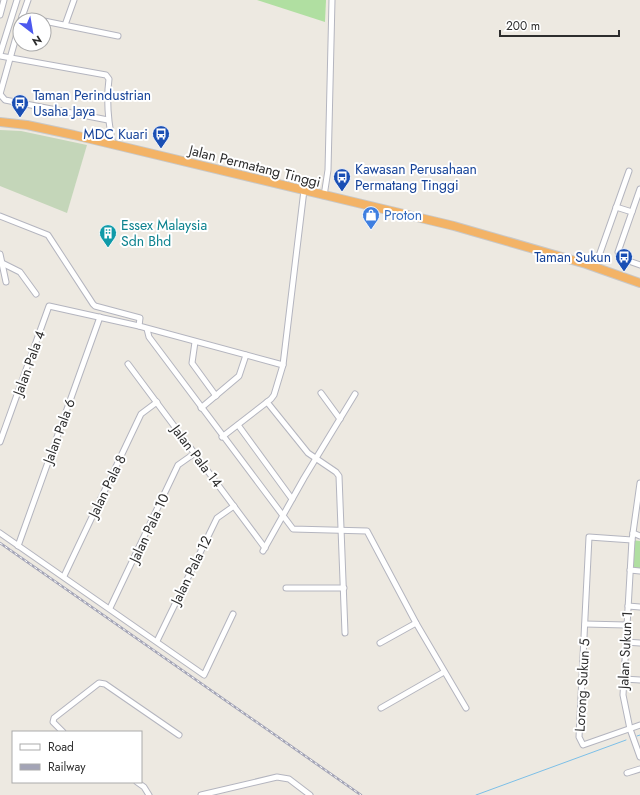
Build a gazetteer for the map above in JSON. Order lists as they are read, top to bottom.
{
  "streets": {
    "highway": ["Jalan Permatang Tinggi"],
    "street": [
      "Jalan Pala 4",
      "Jalan Pala 6",
      "Jalan Pala 14",
      "Jalan Pala 8",
      "Jalan Pala 10",
      "Jalan Pala 12",
      "Jalan Sukun 1",
      "Lorong Sukun 5"
    ]
  },
  "crossings": [
    ["Jalan Pala 4", "Jalan Pala 6"],
    ["Jalan Pala 14", "Jalan Pala 8"],
    ["Jalan Pala 14", "Jalan Pala 10"],
    ["Jalan Pala 14", "Jalan Pala 12"],
    ["Jalan Sukun 1", "Lorong Sukun 5"]
  ],
  "places": {
    "bus stop": [
      "Taman Perindustrian Usaha Jaya",
      "MDC Kuari",
      "Kawasan Perusahaan Permatang Tinggi",
      "Taman Sukun"
    ],
    "shop": ["Proton"],
    "building": ["Essex Malaysia Sdn Bhd"]
  },
  "legend": ["Road", "Railway"],
  "scale_bar": "200 m",
  "north": "bottom right"
}
